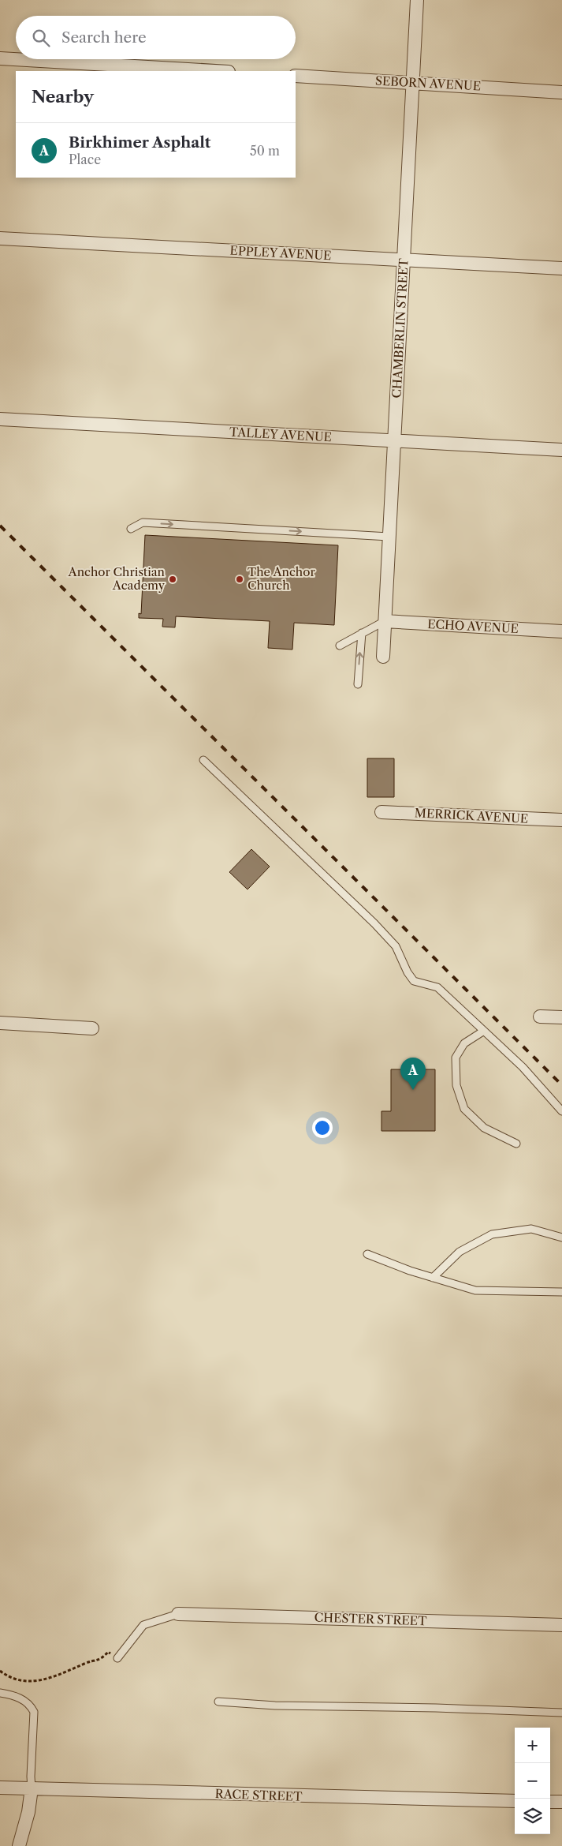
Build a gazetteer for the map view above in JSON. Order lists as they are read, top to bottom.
{
  "streets": {
    "street": [
      "SEBORN AVENUE",
      "EPPLEY AVENUE",
      "CHAMBERLIN STREET",
      "TALLEY AVENUE",
      "ECHO AVENUE",
      "MERRICK AVENUE",
      "CHESTER STREET",
      "RACE STREET"
    ]
  },
  "crossings": [
    ["SEBORN AVENUE", "CHAMBERLIN STREET"],
    ["EPPLEY AVENUE", "CHAMBERLIN STREET"],
    ["CHAMBERLIN STREET", "TALLEY AVENUE"],
    ["CHAMBERLIN STREET", "ECHO AVENUE"]
  ],
  "places": ["Anchor Christian Academy", "The Anchor Church"],
  "page": {
    "search": "Search here",
    "heading": "Nearby",
    "list": [
      {
        "mark": "A",
        "name": "Birkhimer Asphalt",
        "note": "Place",
        "value": "50 m"
      }
    ],
    "pins": "A",
    "map_buttons": ["+", "−"]
  }
}
